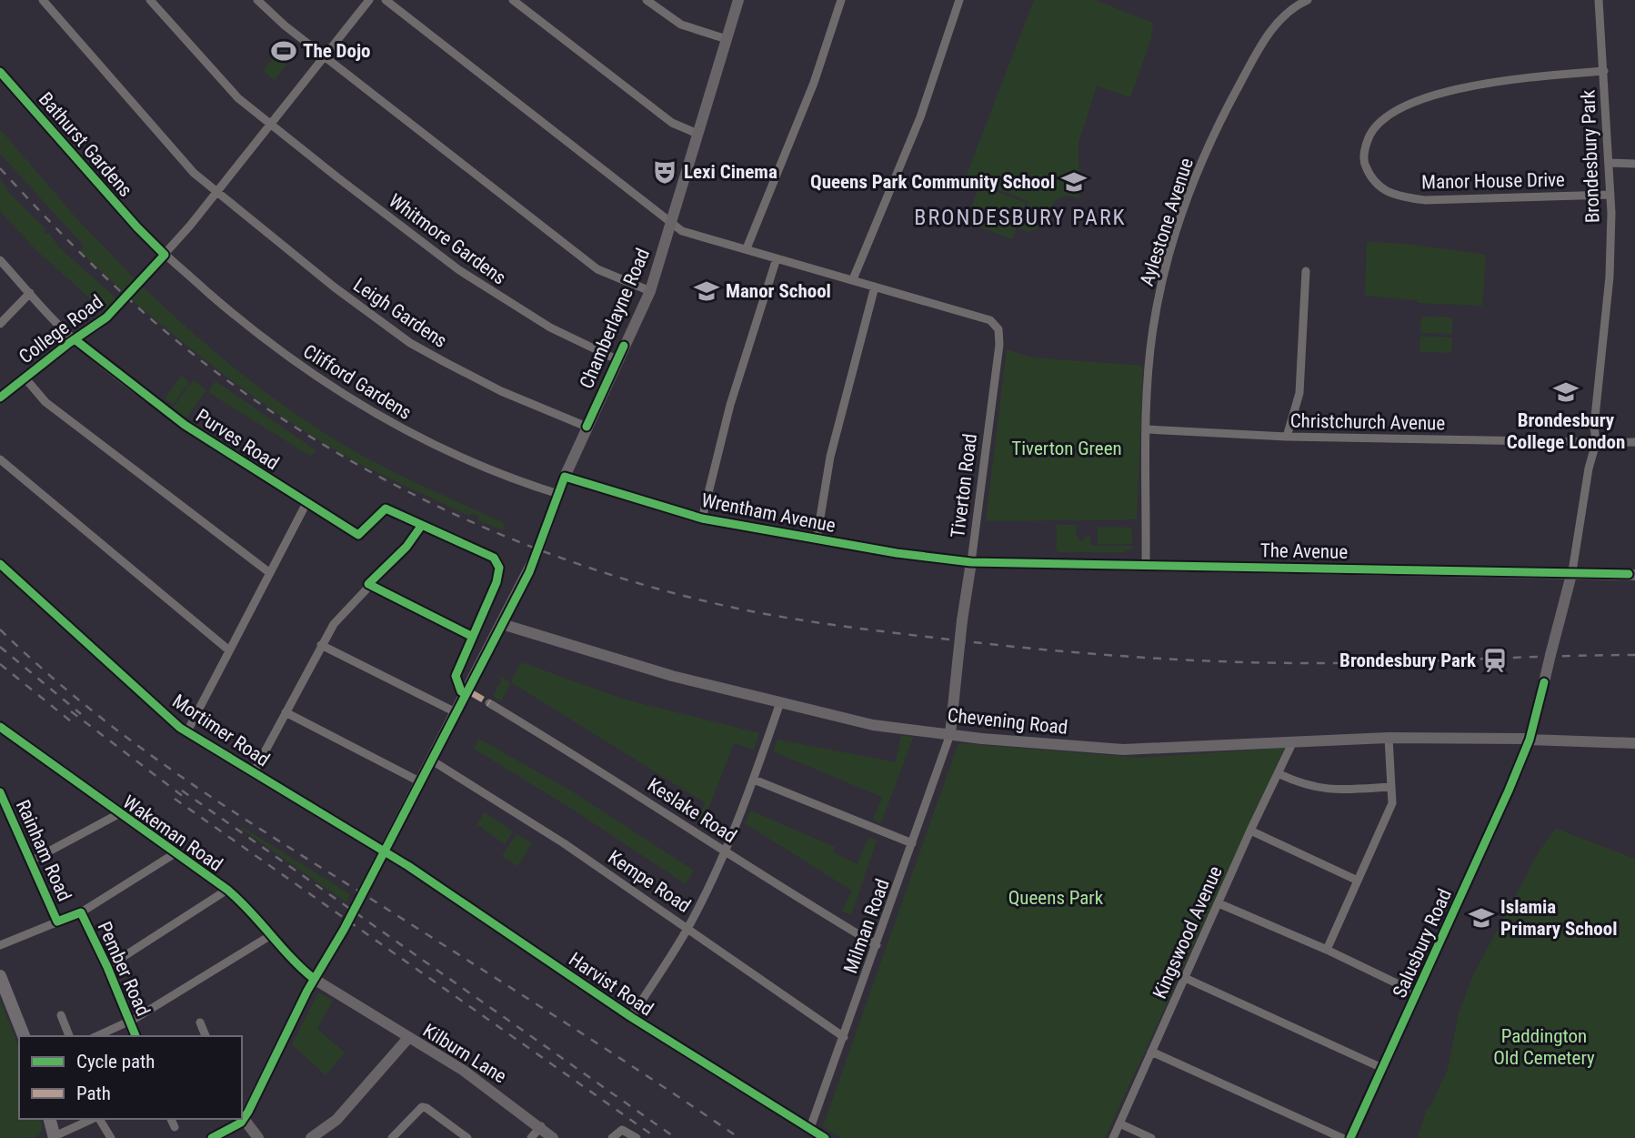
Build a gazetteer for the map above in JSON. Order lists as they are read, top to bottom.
{
  "streets": {
    "street": [
      "Bathurst Gardens",
      "Brondesbury Park",
      "Manor House Drive",
      "Aylestone Avenue",
      "Whitmore Gardens",
      "Leigh Gardens",
      "Chamberlayne Road",
      "College Road",
      "Clifford Gardens",
      "Christchurch Avenue",
      "Purves Road",
      "Tiverton Road",
      "Wrentham Avenue",
      "The Avenue",
      "Chevening Road",
      "Mortimer Road",
      "Keslake Road",
      "Wakeman Road",
      "Rainham Road",
      "Kempe Road",
      "Milman Road",
      "Kingswood Avenue",
      "Salusbury Road",
      "Pember Road",
      "Harvist Road",
      "Kilburn Lane"
    ]
  },
  "crossings": [
    ["Bathurst Gardens", "College Road"],
    ["Bathurst Gardens", "Clifford Gardens"],
    ["Brondesbury Park", "Manor House Drive"],
    ["Brondesbury Park", "Christchurch Avenue"],
    ["Brondesbury Park", "The Avenue"],
    ["Brondesbury Park", "Chevening Road"],
    ["Brondesbury Park", "Salusbury Road"],
    ["Aylestone Avenue", "Christchurch Avenue"],
    ["Aylestone Avenue", "The Avenue"],
    ["Whitmore Gardens", "Chamberlayne Road"],
    ["Whitmore Gardens", "College Road"],
    ["Leigh Gardens", "Chamberlayne Road"],
    ["Leigh Gardens", "College Road"],
    ["Chamberlayne Road", "Clifford Gardens"],
    ["Chamberlayne Road", "Wrentham Avenue"],
    ["Chamberlayne Road", "Chevening Road"],
    ["Chamberlayne Road", "Mortimer Road"],
    ["Chamberlayne Road", "Kempe Road"],
    ["Chamberlayne Road", "Harvist Road"],
    ["College Road", "Clifford Gardens"],
    ["College Road", "Purves Road"],
    ["Tiverton Road", "Wrentham Avenue"],
    ["Tiverton Road", "The Avenue"],
    ["Tiverton Road", "Chevening Road"],
    ["Tiverton Road", "Milman Road"],
    ["Wrentham Avenue", "The Avenue"],
    ["Chevening Road", "Milman Road"],
    ["Chevening Road", "Kingswood Avenue"],
    ["Chevening Road", "Salusbury Road"],
    ["Mortimer Road", "Harvist Road"],
    ["Keslake Road", "Milman Road"],
    ["Kempe Road", "Milman Road"],
    ["Milman Road", "Harvist Road"]
  ],
  "districts": ["BRONDESBURY PARK"],
  "parks": ["Tiverton Green", "Queens Park", "Paddington Old Cemetery"],
  "places": {
    "sports": ["The Dojo"],
    "theatre": ["Lexi Cinema"],
    "school or university": [
      "Queens Park Community School",
      "Manor School",
      "Brondesbury College London",
      "Islamia Primary School"
    ],
    "station": ["Brondesbury Park"]
  },
  "legend": ["Cycle path", "Path"]
}
